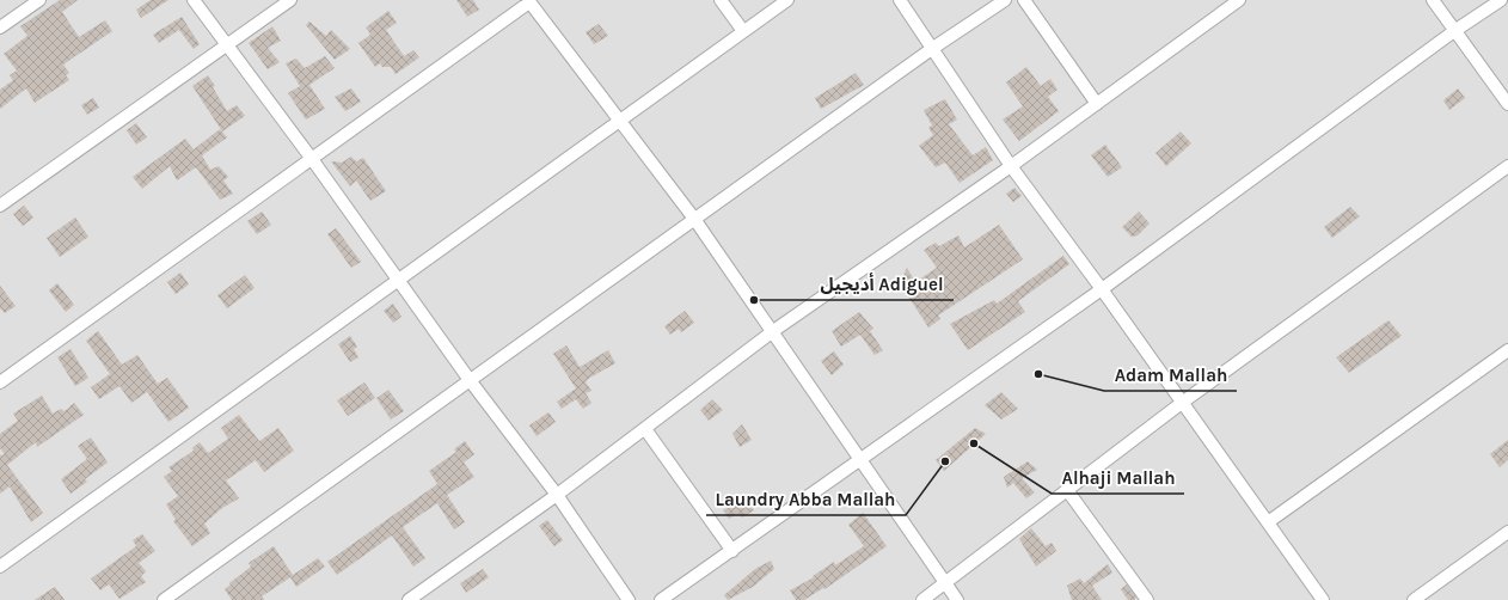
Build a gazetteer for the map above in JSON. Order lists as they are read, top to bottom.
{
  "places": [
    "أديجيل Adiguel",
    "Adam Mallah",
    "Alhaji Mallah",
    "Laundry Abba Mallah"
  ]
}
